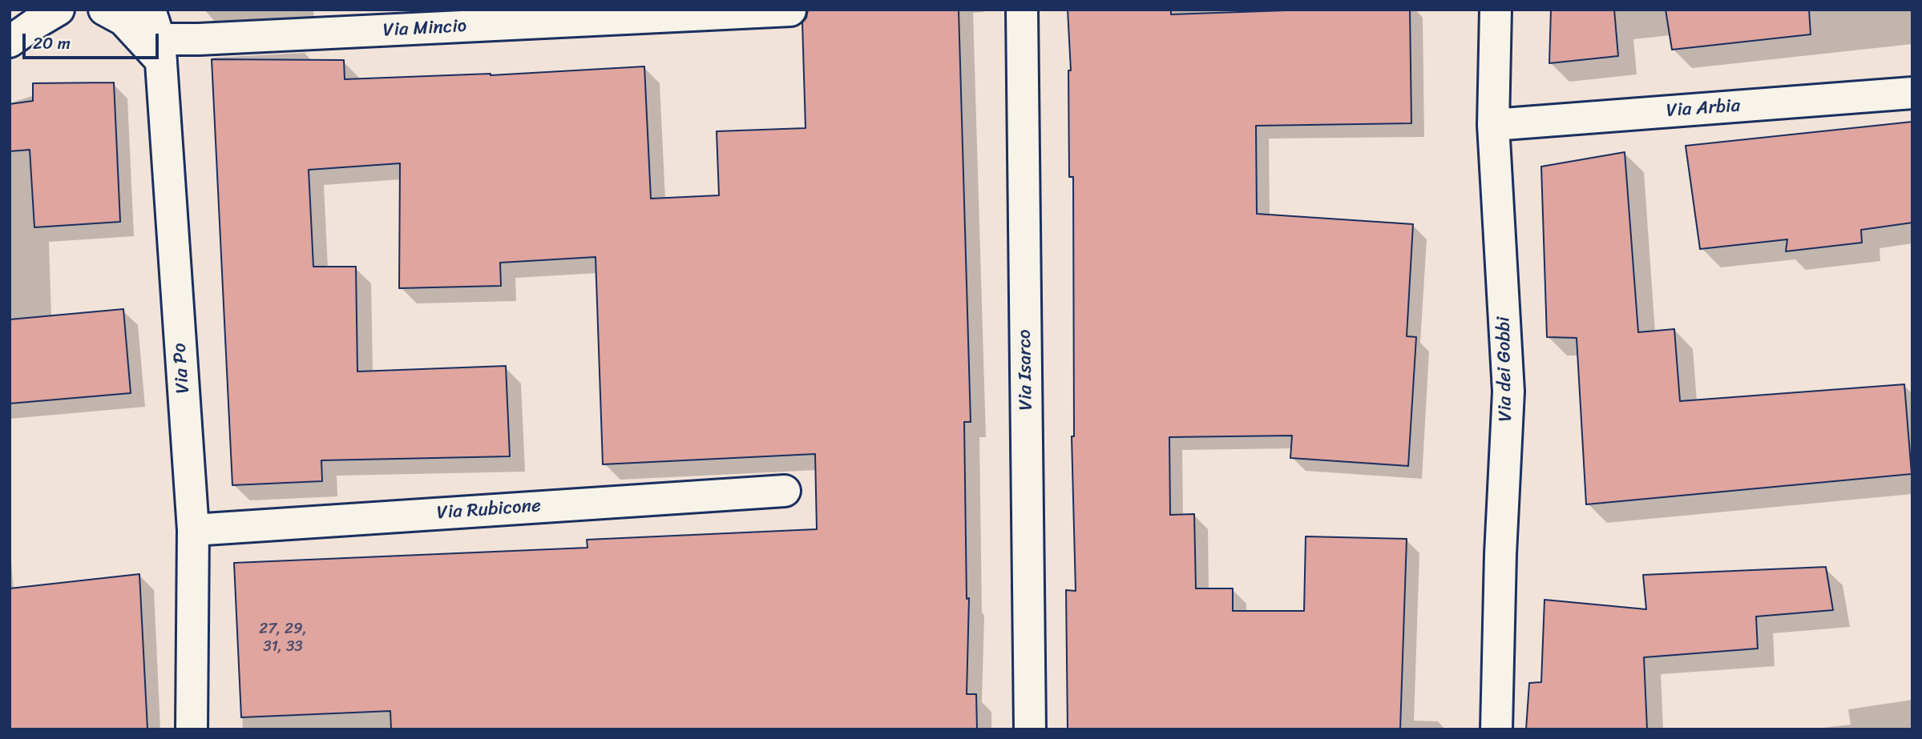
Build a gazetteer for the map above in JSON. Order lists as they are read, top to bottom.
{
  "streets": {
    "street": [
      "Via Mincio",
      "Via Arbia",
      "Via Po",
      "Via dei Gobbi",
      "Via Isarco",
      "Via Rubicone"
    ]
  },
  "crossings": [
    ["Via Mincio", "Via Po"],
    ["Via Arbia", "Via dei Gobbi"],
    ["Via Po", "Via Rubicone"]
  ],
  "house_numbers": ["27, 29, 31, 33"],
  "scale_bar": "20 m"
}
